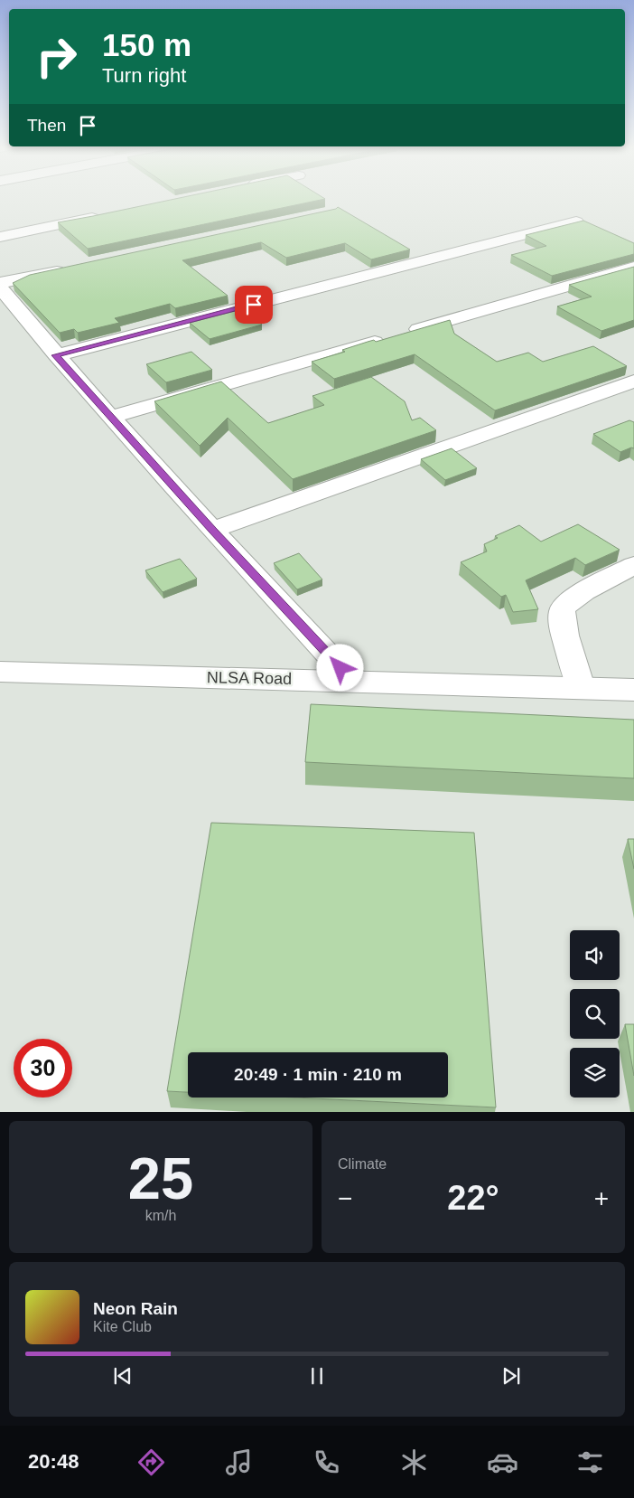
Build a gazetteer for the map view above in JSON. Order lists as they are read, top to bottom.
{
  "streets": {
    "street": ["NLSA Road"]
  },
  "page": {
    "turn": ["150 m", "Turn right"],
    "then": "Then",
    "limit": "30",
    "trip": "20:49 · 1 min · 210 m",
    "tile": [
      ["25", "km/h"],
      "Climate"
    ],
    "heat": ["−", "22°", "+"],
    "song": ["Neon Rain", "Kite Club"],
    "tabs": "20:48"
  }
}
